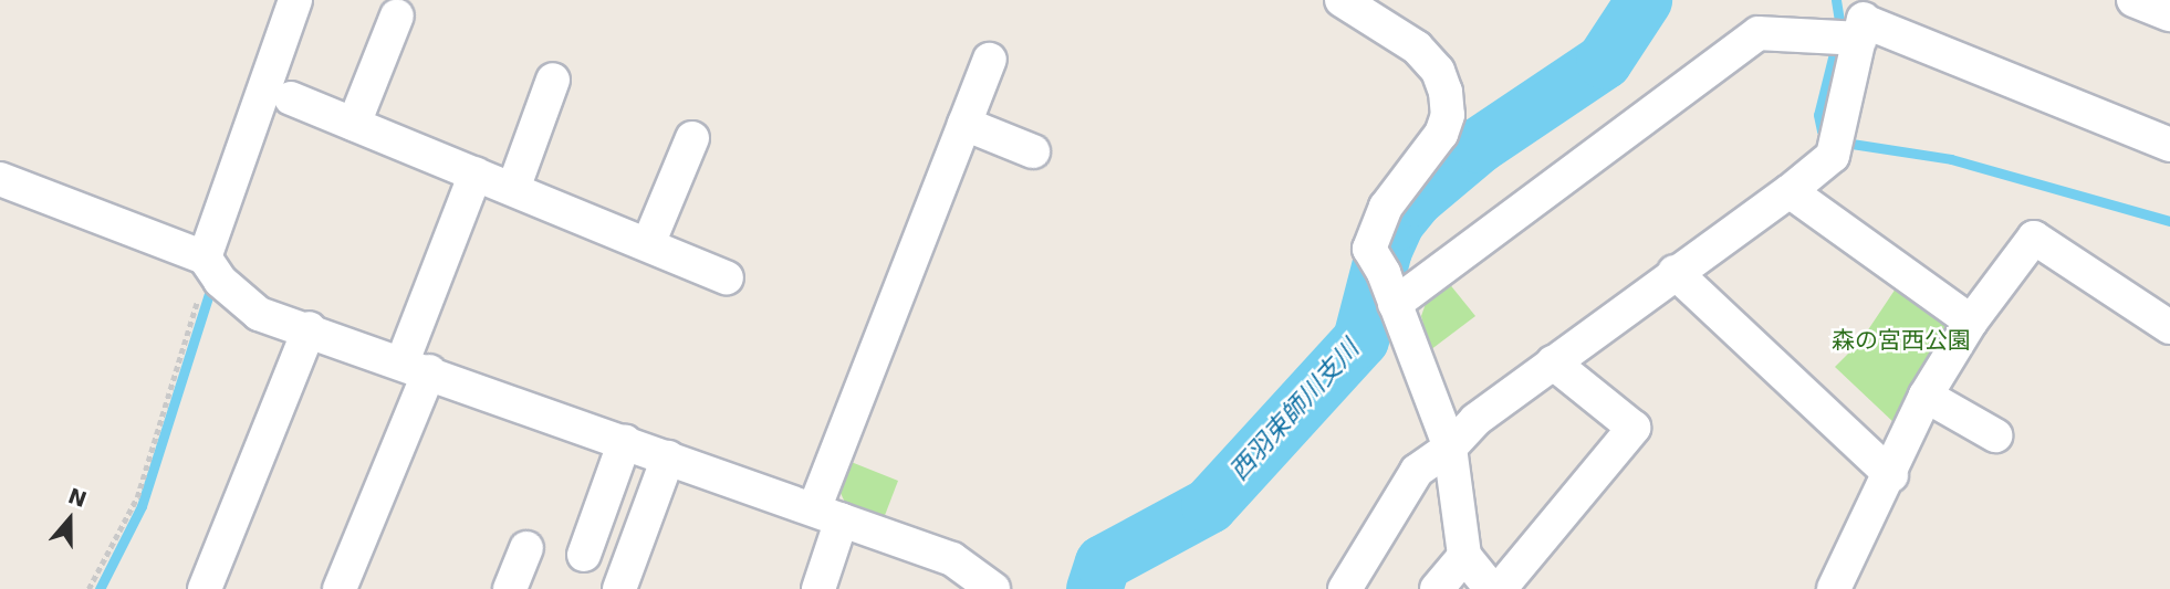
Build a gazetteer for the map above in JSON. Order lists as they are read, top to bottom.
{
  "water": ["西羽束師川支川"],
  "parks": ["森の宮西公園"],
  "north": "top"
}
